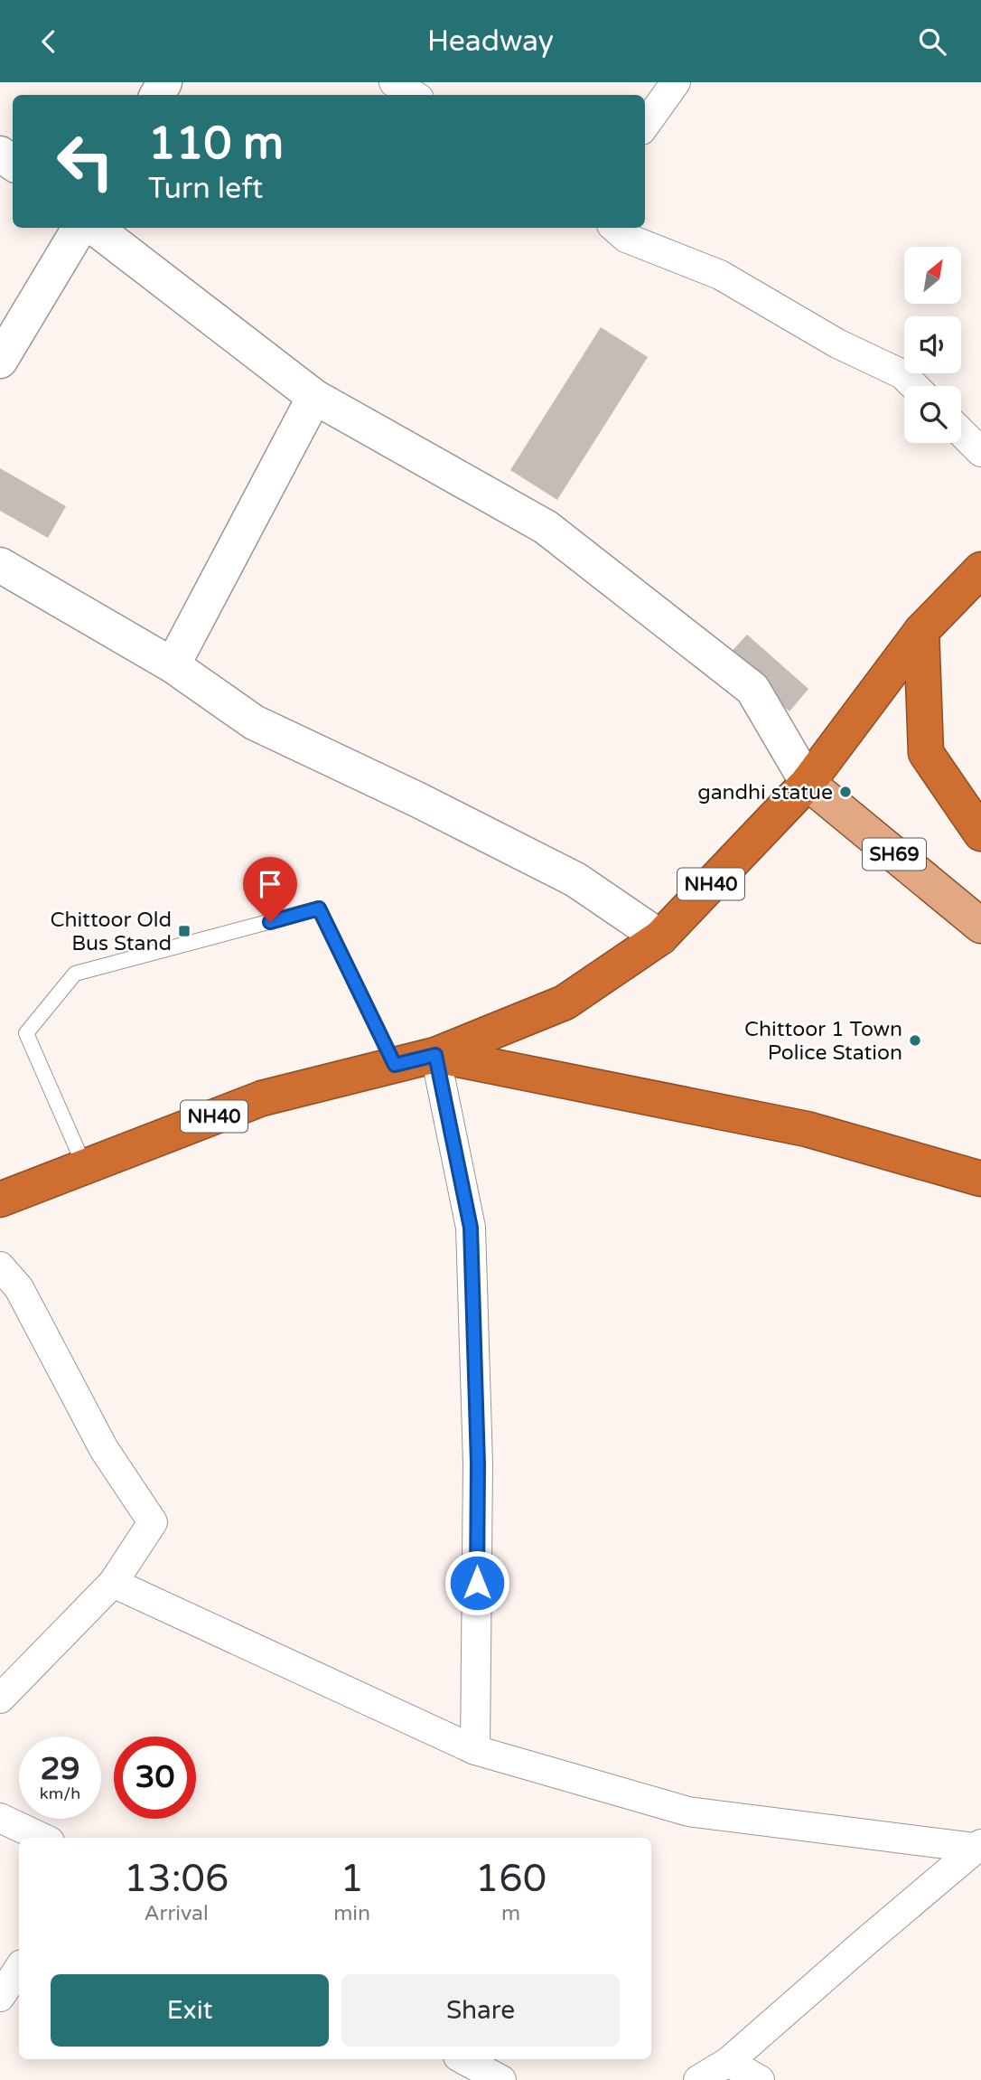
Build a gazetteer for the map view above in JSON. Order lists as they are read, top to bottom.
{
  "streets": {
    "highway": ["NH40"],
    "main road": ["SH69"]
  },
  "crossings": [
    ["SH69", "NH40"]
  ],
  "places": {
    "other": ["gandhi statue", "Chittoor 1 Town Police Station"],
    "transit": ["Chittoor Old Bus Stand"]
  },
  "north": "top right",
  "page": {
    "header": "Headway",
    "turn": ["110 m", "Turn left"],
    "speed": "29 km/h",
    "limit": "30",
    "eta": [
      "13:06",
      "Arrival",
      "1",
      "min",
      "160",
      "m"
    ],
    "buttons": ["Exit", "Share"]
  }
}
